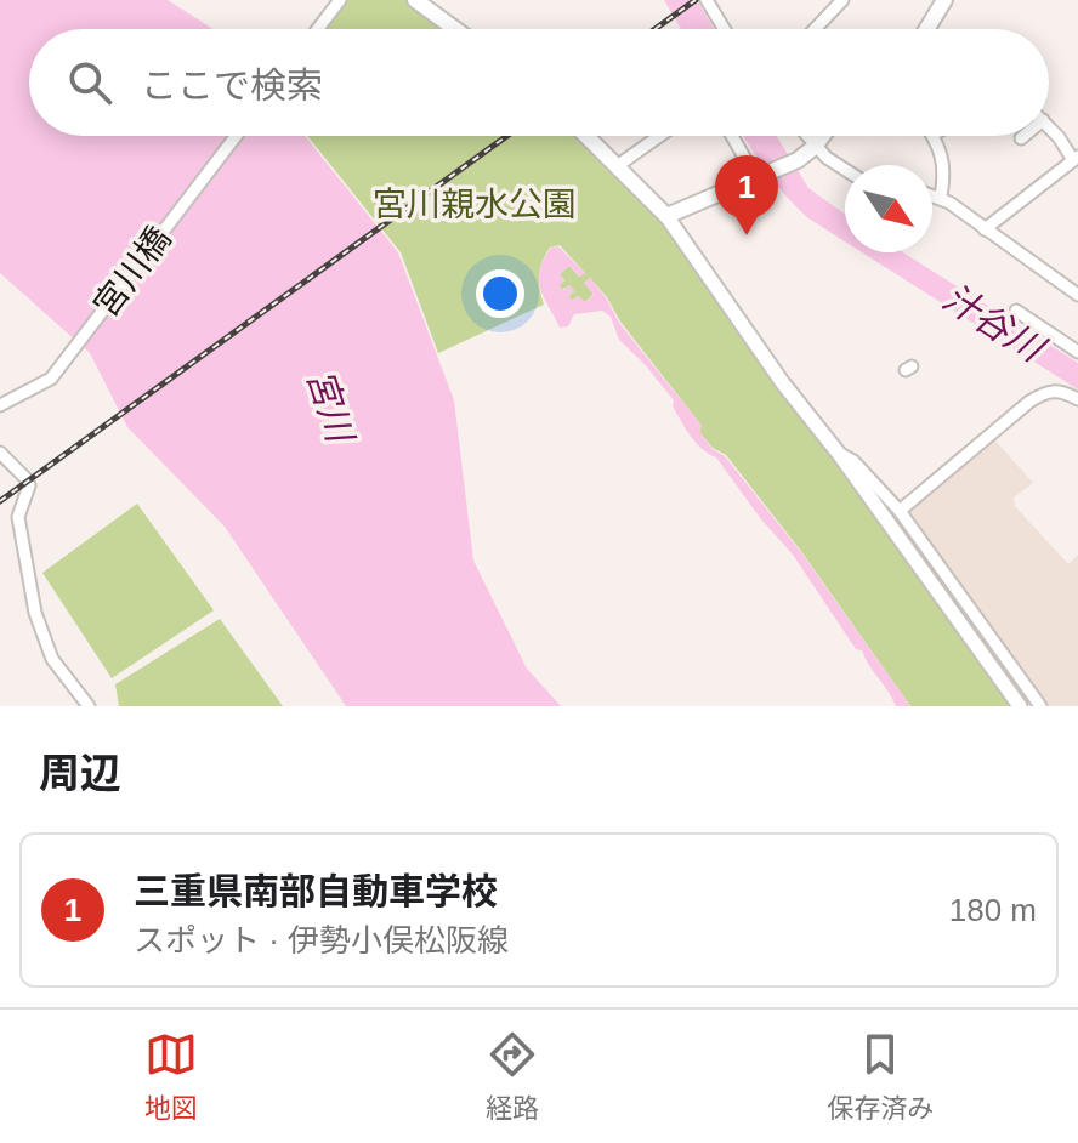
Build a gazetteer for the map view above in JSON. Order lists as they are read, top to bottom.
{
  "streets": {
    "street": ["宮川橋"]
  },
  "water": ["汁谷川", "宮川"],
  "parks": ["宮川親水公園"],
  "north": "bottom right",
  "page": {
    "search": "ここで検索",
    "pins": "1",
    "heading": "周辺",
    "list": [
      {
        "mark": "1",
        "name": "三重県南部自動車学校",
        "note": "スポット · 伊勢小俣松阪線",
        "value": "180 m"
      }
    ],
    "nav": ["地図", "経路", "保存済み"]
  }
}
